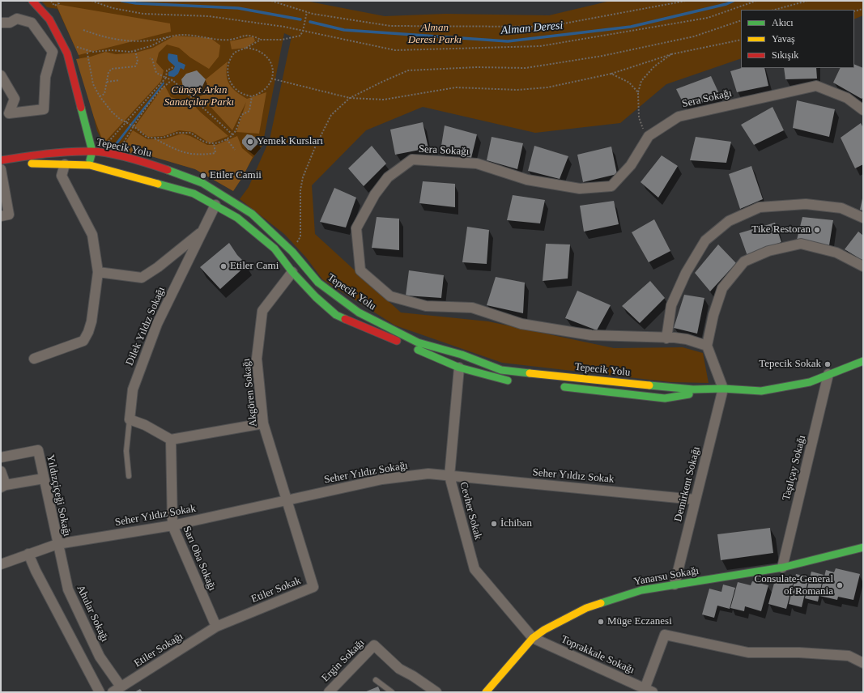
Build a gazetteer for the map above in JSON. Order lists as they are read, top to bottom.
{
  "streets": {
    "main road": ["Tepecik Yolu", "Yanarsu Sokağı"],
    "street": [
      "Sera Sokağı",
      "Dilek Yıldız Sokağı",
      "Akgören Sokağı",
      "Taşılçay Sokağı",
      "Seher Yıldız Sokağı",
      "Seher Yıldız Sokak",
      "Demirkent Sokağı",
      "Yıldızçiçeği Sokağı",
      "Cevher Sokak",
      "Sarı Oba Sokağı",
      "Etiler Sokak",
      "Ahular Sokağı",
      "Etiler Sokağı",
      "Toprakkale Sokağı",
      "Ergin Sokağı"
    ]
  },
  "crossings": [
    ["Tepecik Yolu", "Dilek Yıldız Sokağı"],
    ["Tepecik Yolu", "Akgören Sokağı"],
    ["Tepecik Yolu", "Taşılçay Sokağı"],
    ["Tepecik Yolu", "Demirkent Sokağı"],
    ["Tepecik Yolu", "Cevher Sokak"],
    ["Akgören Sokağı", "Seher Yıldız Sokağı"],
    ["Akgören Sokağı", "Seher Yıldız Sokak"],
    ["Akgören Sokağı", "Etiler Sokak"],
    ["Taşılçay Sokağı", "Yanarsu Sokağı"],
    ["Seher Yıldız Sokağı", "Seher Yıldız Sokak"],
    ["Seher Yıldız Sokağı", "Cevher Sokak"],
    ["Seher Yıldız Sokağı", "Etiler Sokak"],
    ["Seher Yıldız Sokak", "Demirkent Sokağı"],
    ["Seher Yıldız Sokak", "Yıldızçiçeği Sokağı"],
    ["Seher Yıldız Sokak", "Cevher Sokak"],
    ["Seher Yıldız Sokak", "Sarı Oba Sokağı"],
    ["Seher Yıldız Sokak", "Etiler Sokak"],
    ["Seher Yıldız Sokak", "Ahular Sokağı"],
    ["Demirkent Sokağı", "Yanarsu Sokağı"],
    ["Yıldızçiçeği Sokağı", "Ahular Sokağı"],
    ["Cevher Sokak", "Yanarsu Sokağı"],
    ["Cevher Sokak", "Toprakkale Sokağı"],
    ["Sarı Oba Sokağı", "Etiler Sokak"],
    ["Sarı Oba Sokağı", "Etiler Sokağı"],
    ["Yanarsu Sokağı", "Toprakkale Sokağı"],
    ["Etiler Sokak", "Etiler Sokağı"],
    ["Ahular Sokağı", "Etiler Sokağı"]
  ],
  "water": ["Alman Deresi"],
  "parks": ["Alman Deresi Parkı", "Cüneyt Arkın Sanatçılar Parkı"],
  "places": [
    "Yemek Kursları",
    "Etiler Camii",
    "Tike Restoran",
    "Etiler Cami",
    "Tepecik Sokak",
    "İchiban",
    "Consulate-General of Romania",
    "Müge Eczanesi"
  ],
  "legend": ["Akıcı", "Yavaş", "Sıkışık"]
}
